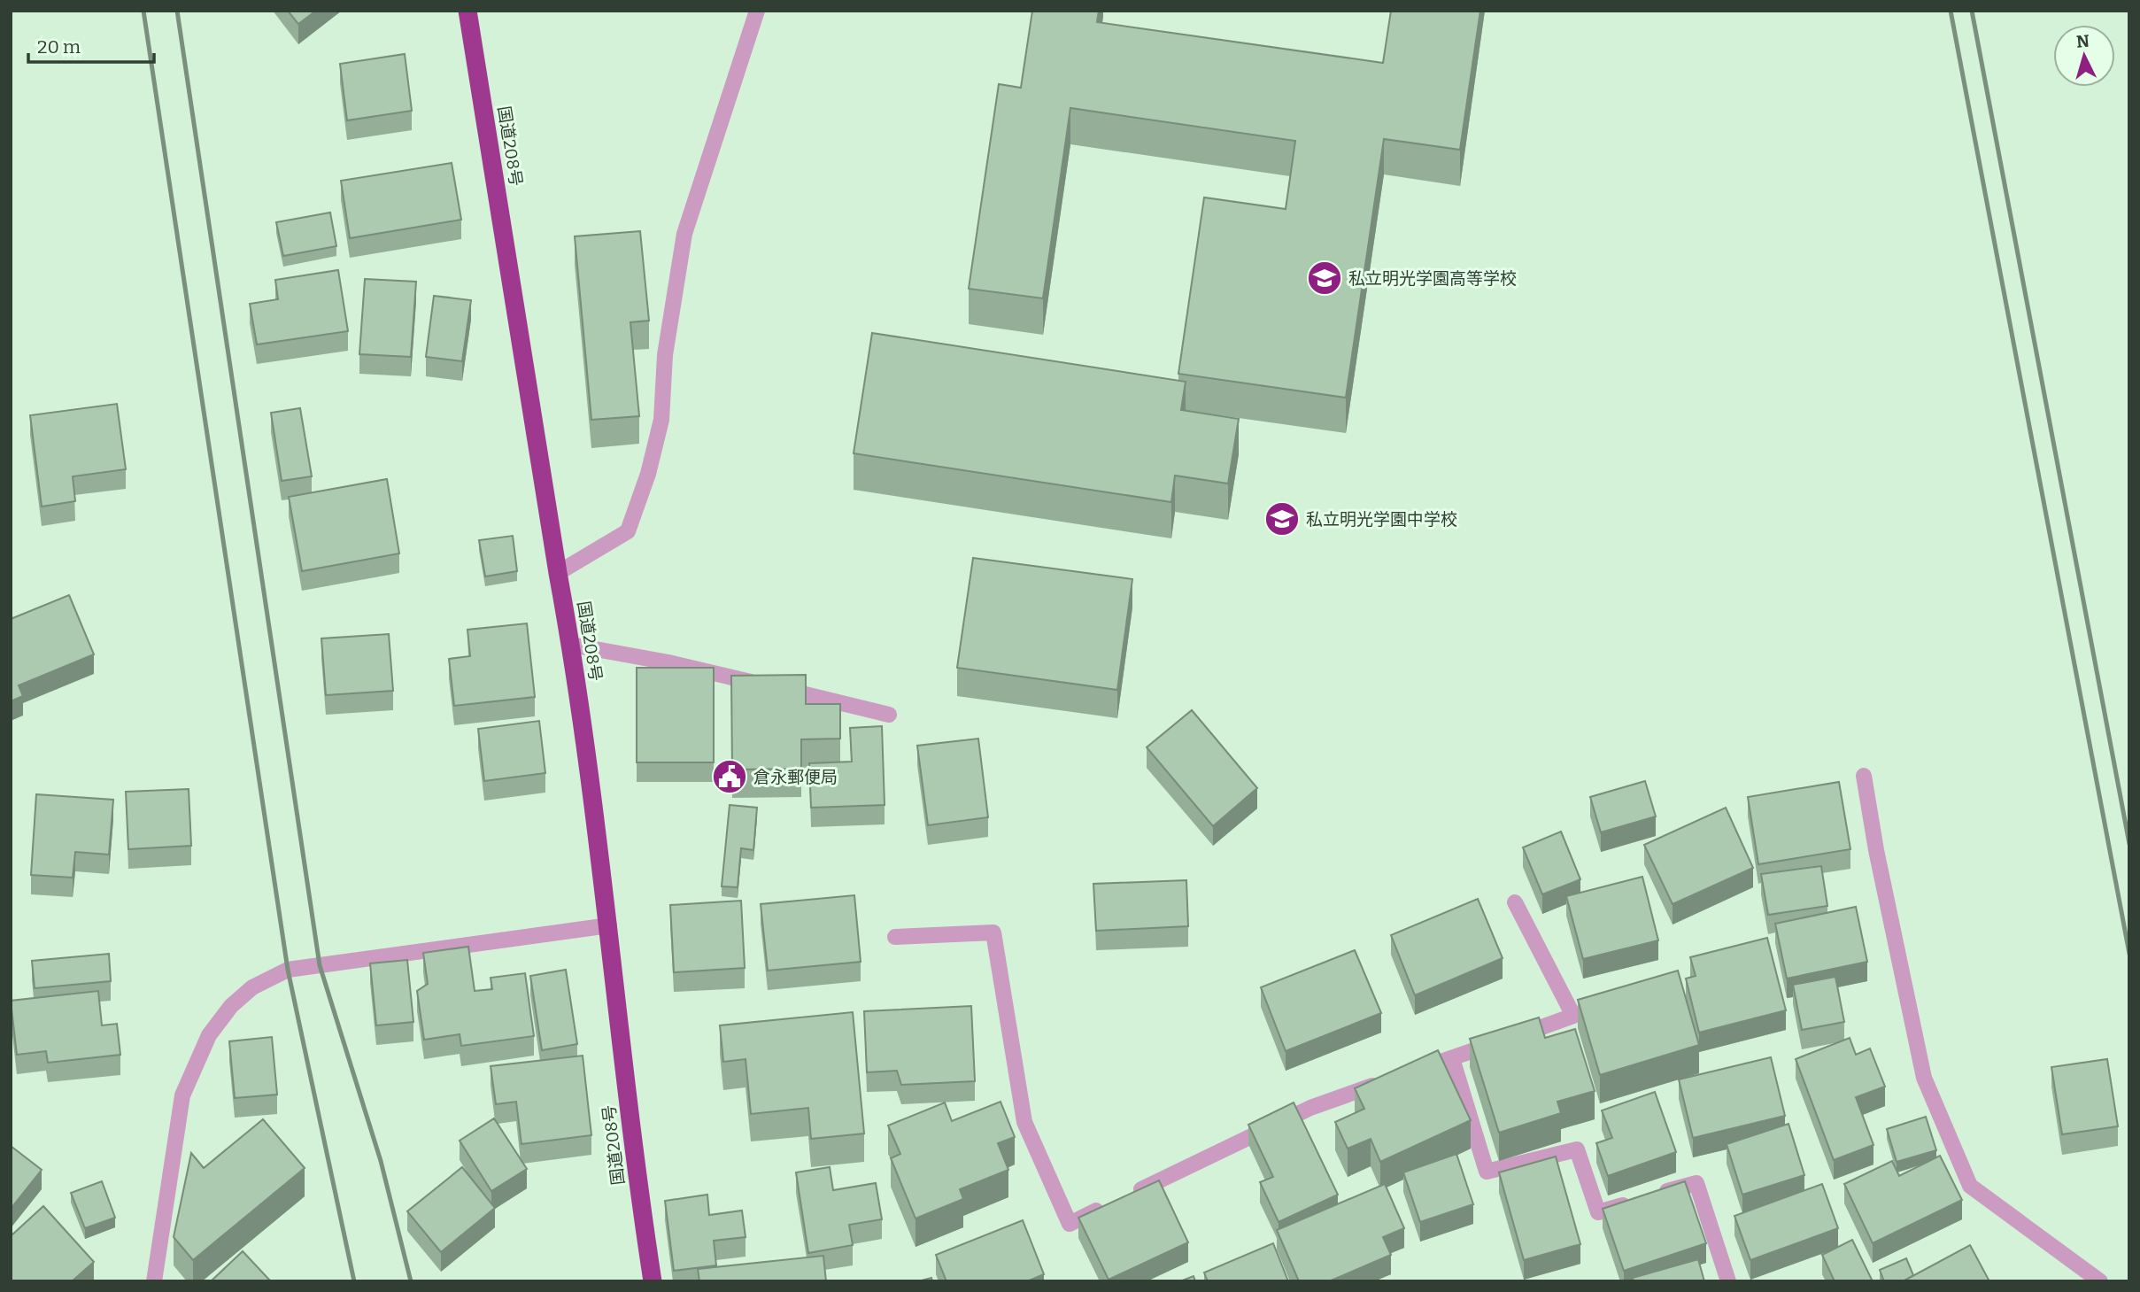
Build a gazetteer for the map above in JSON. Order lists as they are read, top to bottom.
{
  "streets": {
    "highway": ["国道208号"]
  },
  "places": {
    "school or university": ["私立明光学園高等学校", "私立明光学園中学校"],
    "public building": ["倉永郵便局"]
  },
  "scale_bar": "20 m",
  "north": "top"
}
